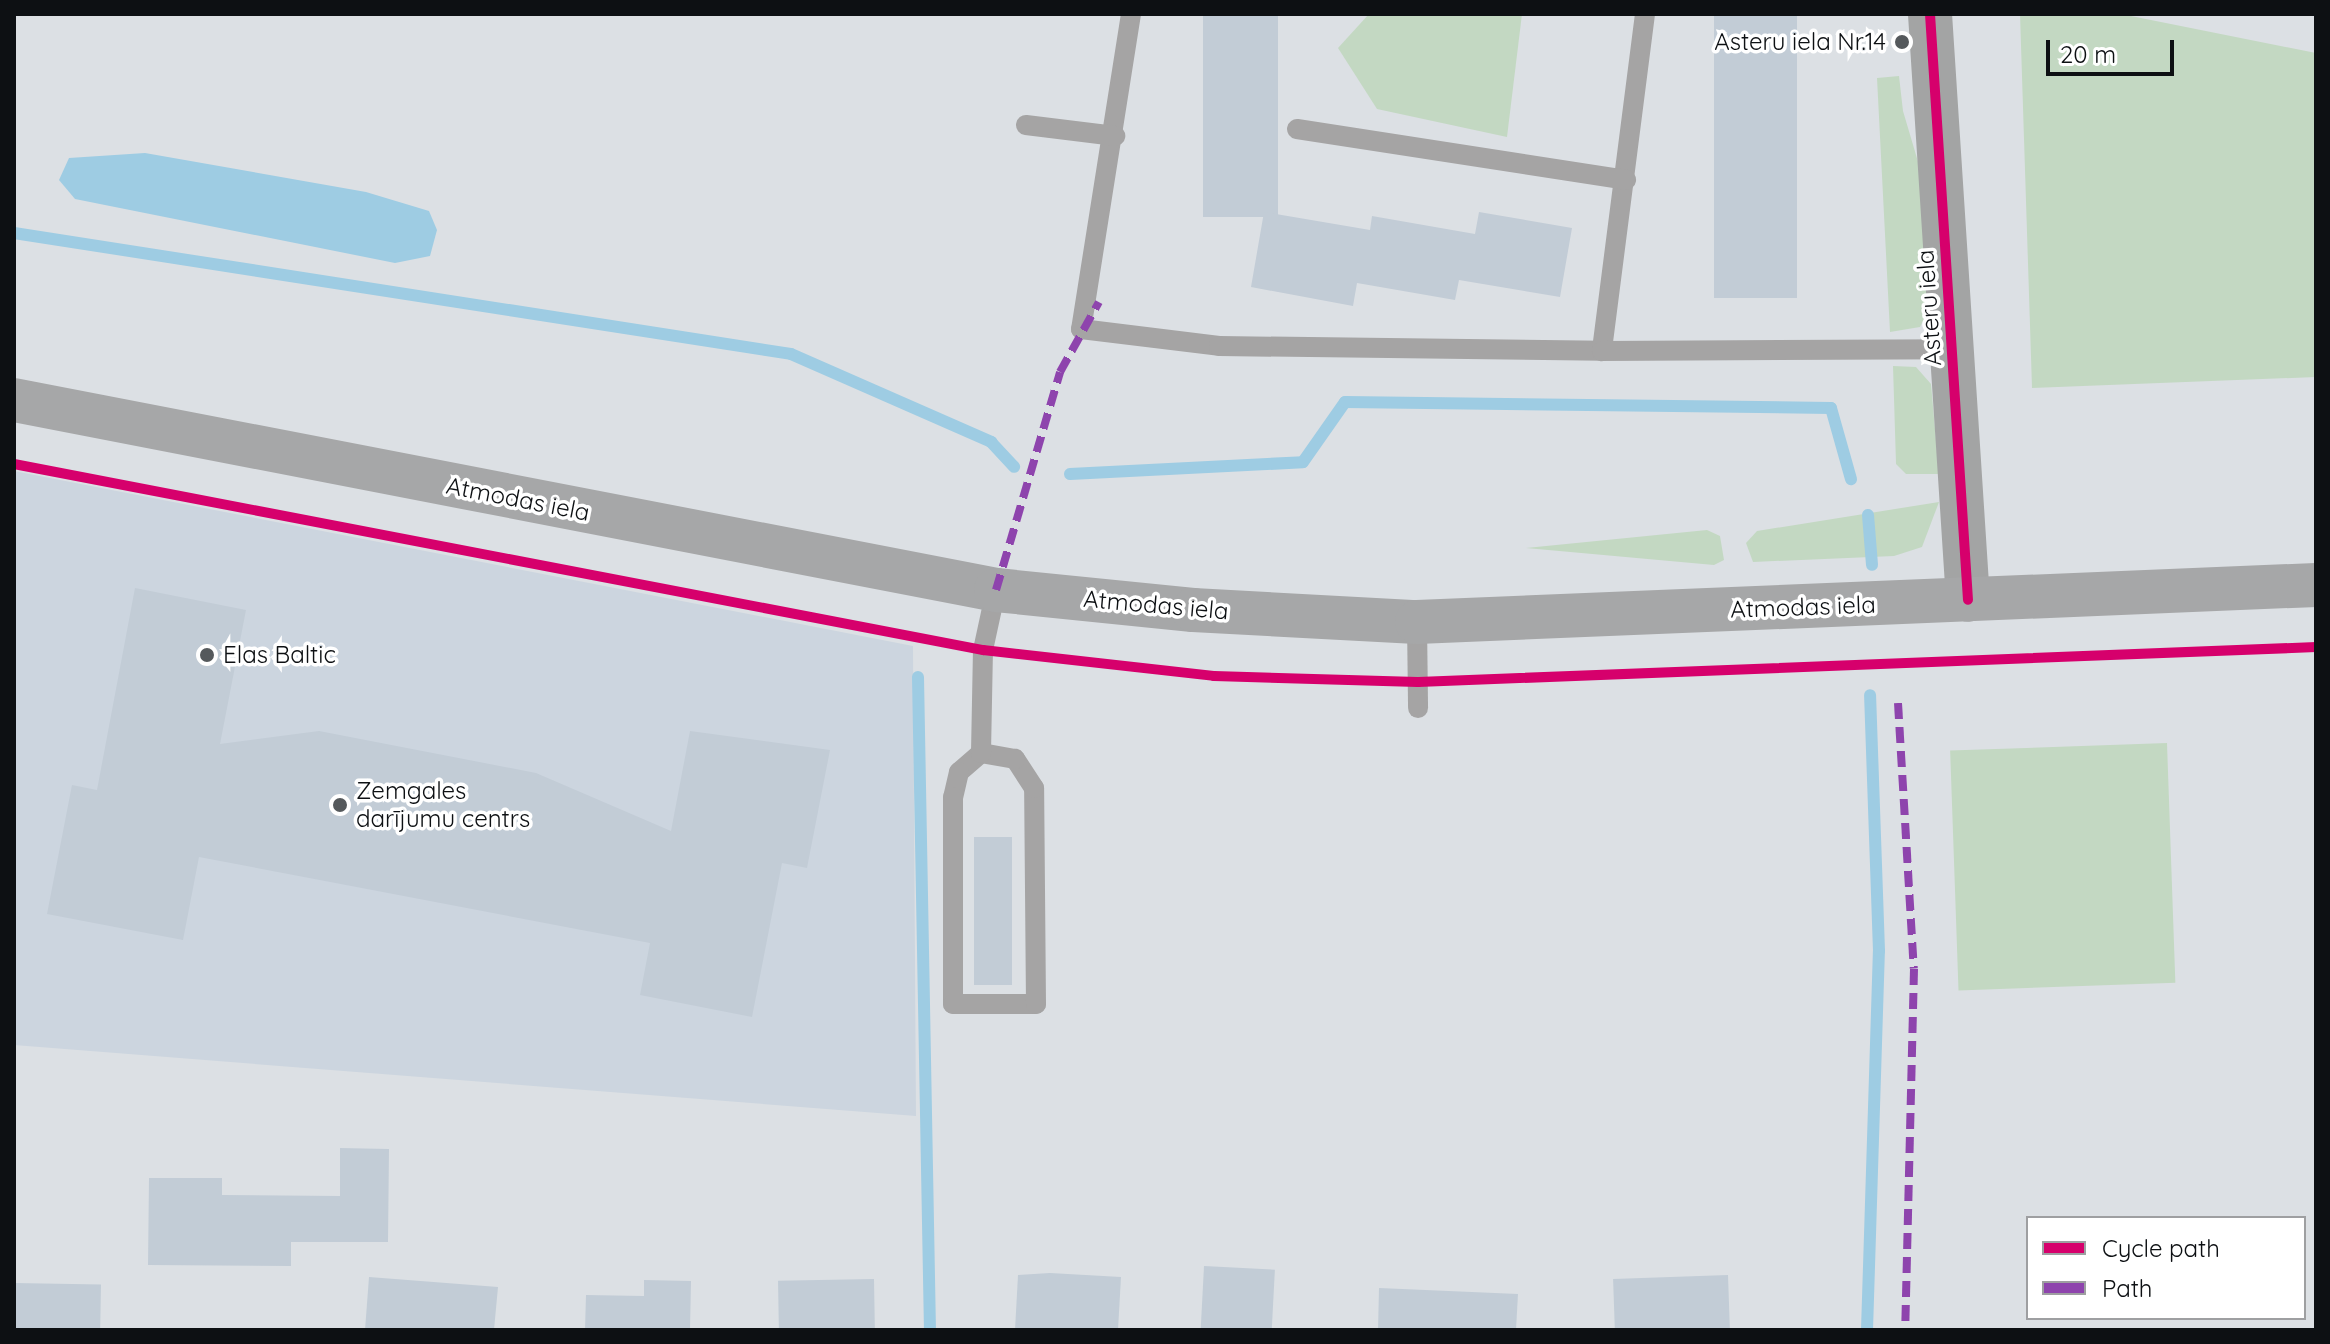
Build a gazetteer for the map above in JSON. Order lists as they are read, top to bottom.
{
  "streets": {
    "main road": ["Atmodas iela"],
    "street": ["Asteru iela"]
  },
  "crossings": [
    ["Asteru iela", "Atmodas iela"]
  ],
  "places": ["Asteru iela Nr.14", "Elas Baltic", "Zemgales darījumu centrs"],
  "legend": ["Cycle path", "Path"],
  "scale_bar": "20 m"
}
